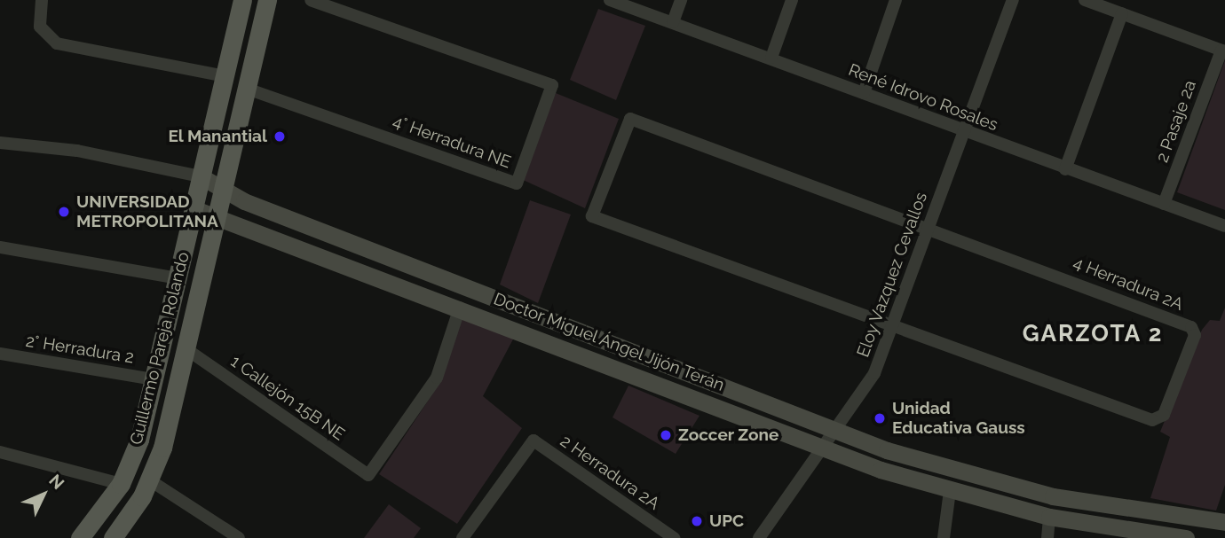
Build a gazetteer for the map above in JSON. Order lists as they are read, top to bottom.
{
  "streets": {
    "main road": ["Guillermo Pareja Rolando"],
    "street": [
      "René Idrovo Rosales",
      "2 Pasaje 2a",
      "4° Herradura NE",
      "Eloy Vazquez Cevallos",
      "4 Herradura 2A",
      "Doctor Miguel Ángel Jijón Terán",
      "2° Herradura 2",
      "1 Callejón 15B NE",
      "2 Herradura 2A"
    ]
  },
  "crossings": [
    ["René Idrovo Rosales", "2 Pasaje 2a"],
    ["René Idrovo Rosales", "Eloy Vazquez Cevallos"],
    ["4° Herradura NE", "Guillermo Pareja Rolando"],
    ["Eloy Vazquez Cevallos", "4 Herradura 2A"],
    ["Eloy Vazquez Cevallos", "Doctor Miguel Ángel Jijón Terán"],
    ["Doctor Miguel Ángel Jijón Terán", "Guillermo Pareja Rolando"],
    ["Doctor Miguel Ángel Jijón Terán", "1 Callejón 15B NE"],
    ["Guillermo Pareja Rolando", "2° Herradura 2"],
    ["Guillermo Pareja Rolando", "1 Callejón 15B NE"]
  ],
  "districts": ["GARZOTA 2"],
  "places": [
    "El Manantial",
    "UNIVERSIDAD METROPOLITANA",
    "Unidad Educativa Gauss",
    "Zoccer Zone",
    "UPC"
  ],
  "north": "top right"
}
